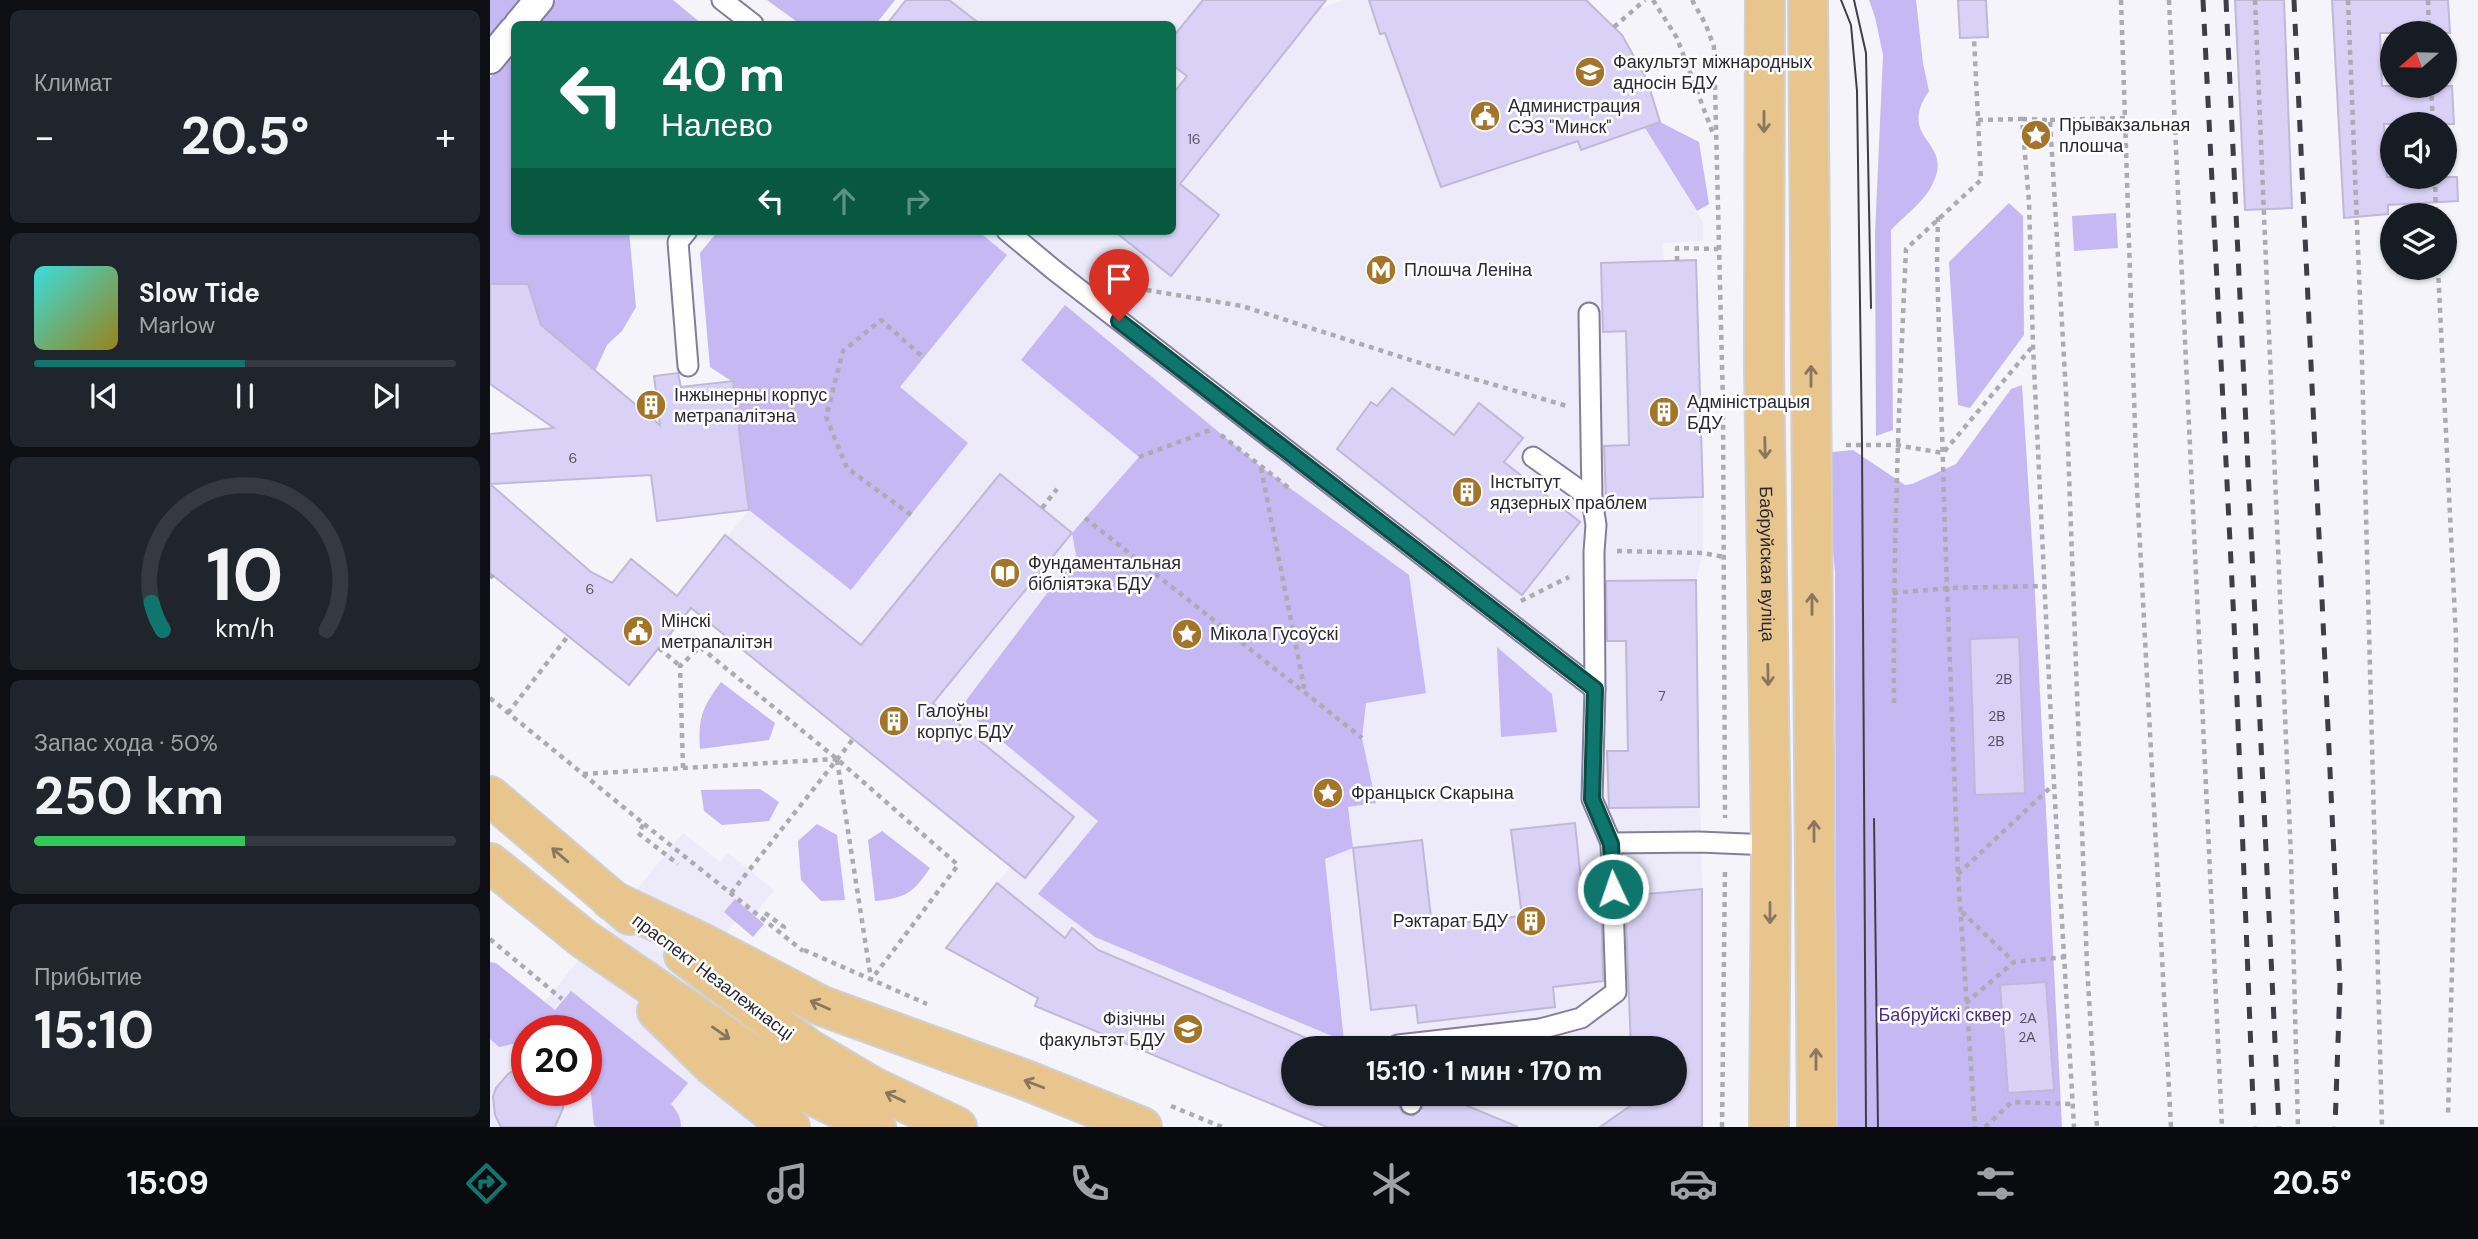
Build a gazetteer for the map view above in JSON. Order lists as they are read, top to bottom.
{
  "streets": {
    "main road": ["Бабруйская вуліца", "праспект Незалежнасці"]
  },
  "parks": ["Бабруйскі сквер"],
  "places": {
    "school or university": ["Факультэт міжнародных адносін БДУ", "Фізічны факультэт БДУ"],
    "public building": ["Администрация СЭЗ \"Минск\"", "Мінскі метрапалітэн"],
    "place": ["Прывакзальная плошча", "Мікола Гусоўскі", "Францыск Скарына"],
    "metro station": ["Плошча Леніна"],
    "building": [
      "Інжынерны корпус метрапалітэна",
      "Адміністрацыя БДУ",
      "Інстытут ядзерных праблем",
      "Галоўны корпус БДУ",
      "Рэктарат БДУ"
    ],
    "library": ["Фундаментальная бібліятэка БДУ"]
  },
  "house_numbers": [
    "16",
    "6",
    "6",
    "2В",
    "7",
    "2В",
    "2В",
    "2А",
    "2А"
  ],
  "north": "left",
  "page": {
    "tile": [
      "Климат",
      ["Запас хода · 50%", "250 km"],
      ["Прибытие", "15:10"]
    ],
    "turn": ["40 m", "Налево"],
    "heat": ["−", "20.5°", "+"],
    "song": ["Slow Tide", "Marlow"],
    "limit": "20",
    "trip": "15:10 · 1 мин · 170 m",
    "tabs": ["15:09", "20.5°"],
    "gauge": ["10", "km/h"]
  }
}
